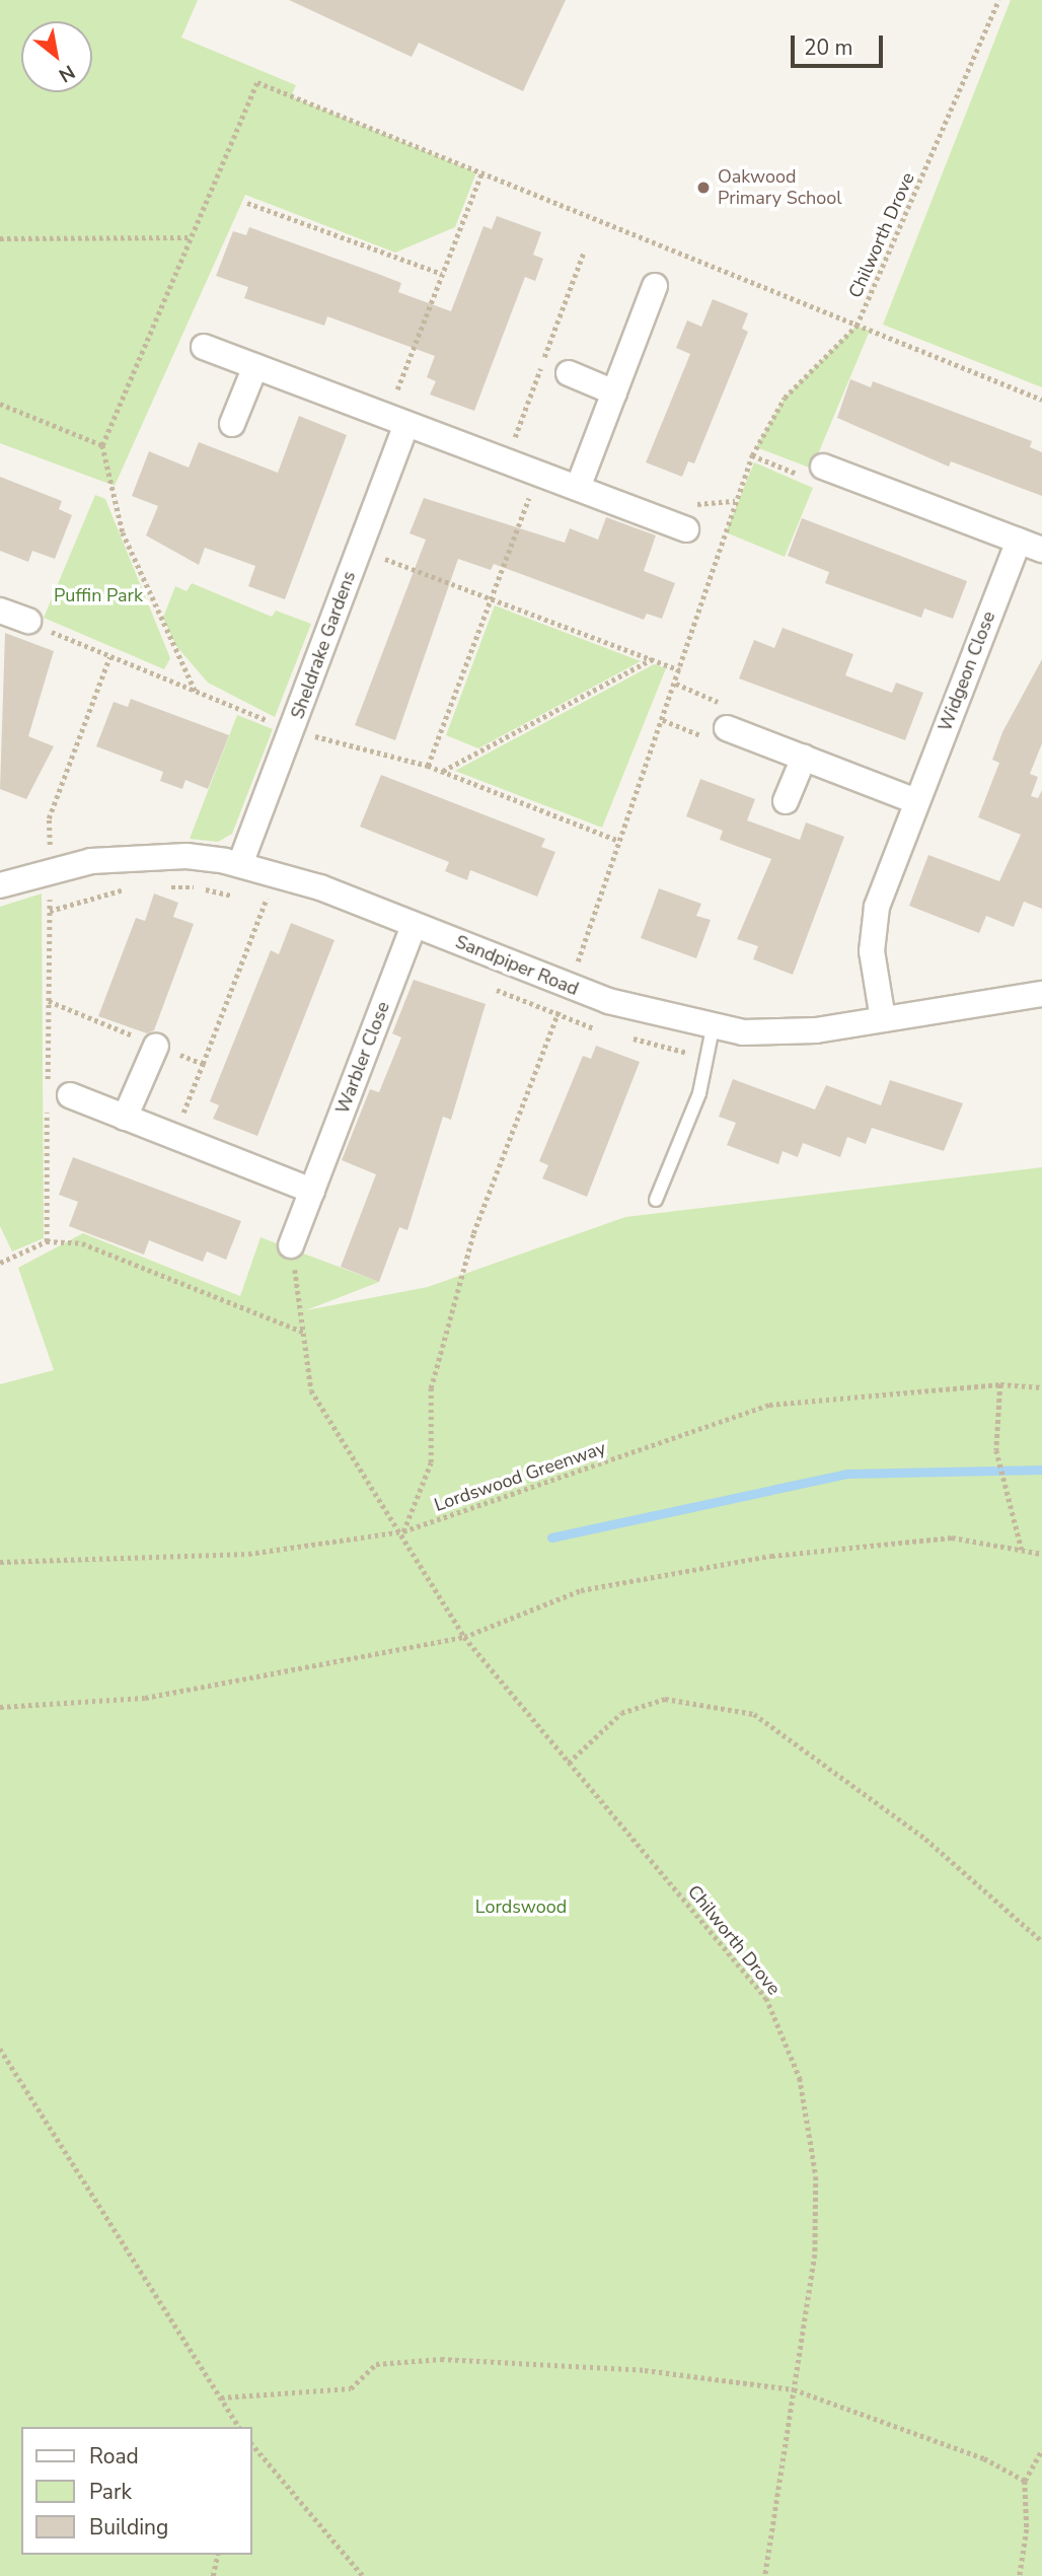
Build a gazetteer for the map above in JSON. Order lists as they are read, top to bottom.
{
  "streets": {
    "street": [
      "Sheldrake Gardens",
      "Widgeon Close",
      "Sandpiper Road",
      "Warbler Close"
    ],
    "path": ["Chilworth Drove", "Lordswood Greenway"]
  },
  "crossings": [
    ["Chilworth Drove", "Warbler Close"],
    ["Chilworth Drove", "Lordswood Greenway"],
    ["Sheldrake Gardens", "Sandpiper Road"],
    ["Widgeon Close", "Sandpiper Road"],
    ["Sandpiper Road", "Warbler Close"]
  ],
  "parks": ["Puffin Park", "Lordswood"],
  "places": ["Oakwood Primary School"],
  "legend": ["Road", "Park", "Building"],
  "scale_bar": "20 m",
  "north": "bottom right"
}
